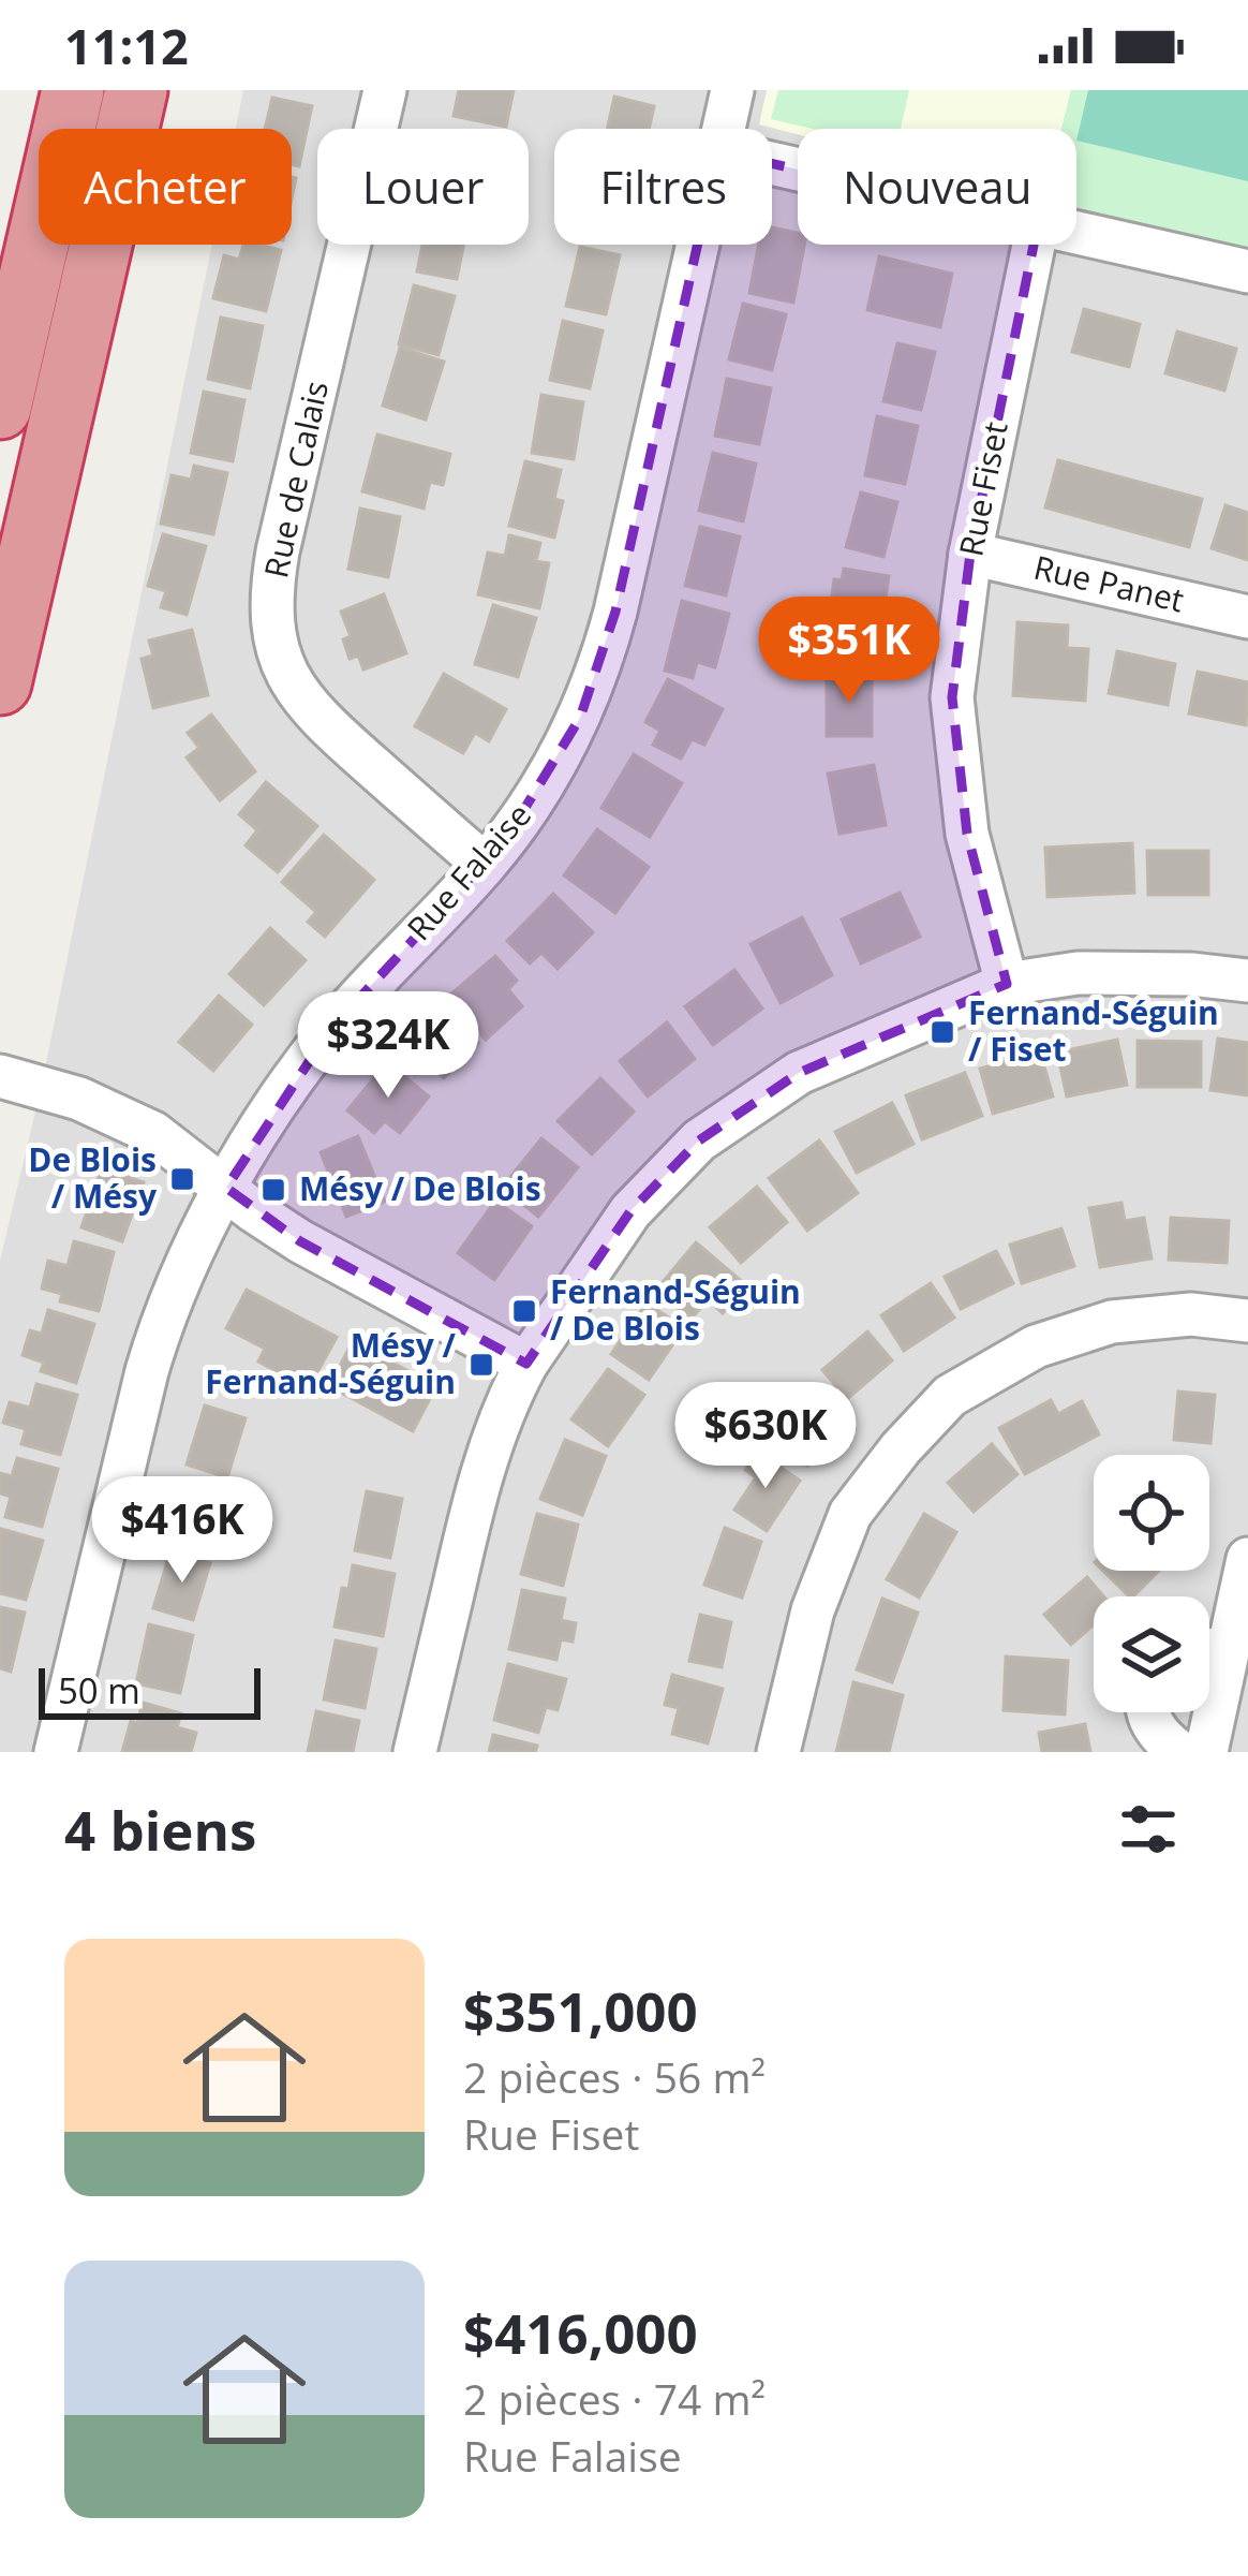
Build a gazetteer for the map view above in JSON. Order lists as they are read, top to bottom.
{
  "streets": {
    "street": [
      "Rue de Calais",
      "Rue Fiset",
      "Rue Panet",
      "Rue Falaise"
    ]
  },
  "crossings": [
    ["Rue de Calais", "Rue Falaise"],
    ["Rue Fiset", "Rue Panet"]
  ],
  "places": {
    "transit": [
      "Fernand-Séguin / Fiset",
      "De Blois / Mésy",
      "Mésy / De Blois",
      "Fernand-Séguin / De Blois",
      "Mésy / Fernand-Séguin"
    ]
  },
  "scale_bar": "50 m",
  "page": {
    "status": "11:12",
    "chip": [
      "Acheter",
      "Louer",
      "Filtres",
      "Nouveau"
    ],
    "price": [
      "$351K",
      "$324K",
      "$630K",
      "$416K"
    ],
    "scale": "50 m",
    "heading": "4 biens",
    "list": [
      {
        "name": "$351,000",
        "note": "2 pièces · 56 m² · Rue Fiset"
      },
      {
        "name": "$416,000",
        "note": "2 pièces · 74 m² · Rue Falaise"
      }
    ]
  }
}
